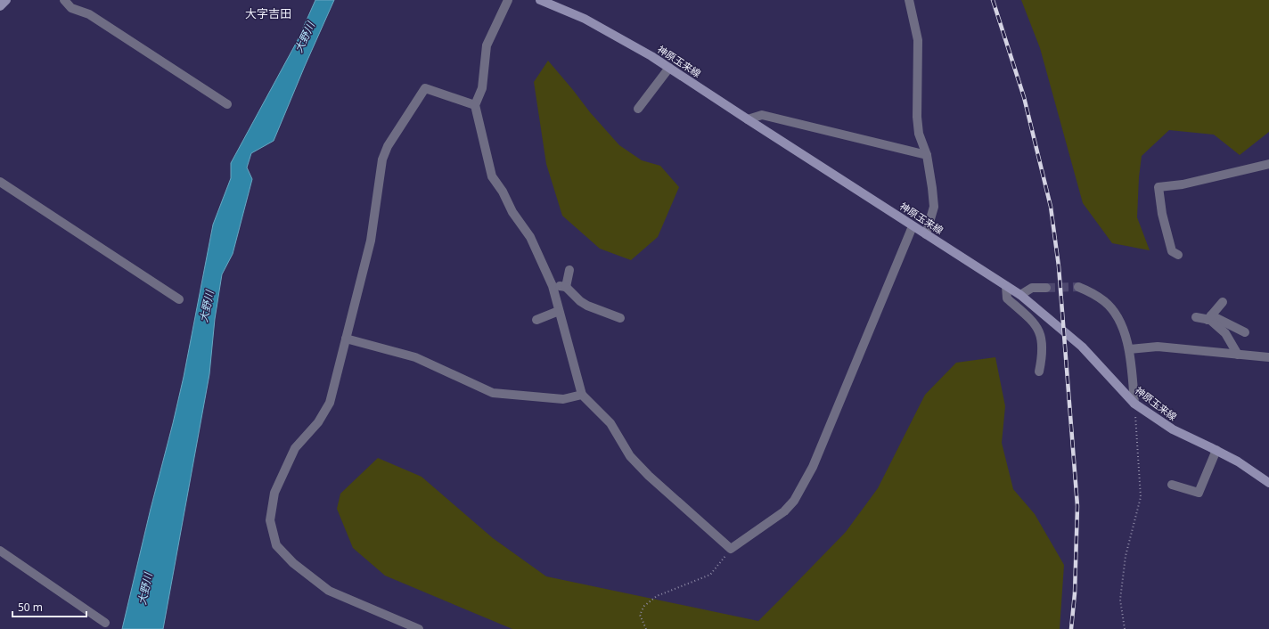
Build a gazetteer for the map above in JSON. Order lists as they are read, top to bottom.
{
  "streets": {
    "main road": ["神原玉来線"]
  },
  "districts": ["大字吉田"],
  "water": ["大野川"],
  "scale_bar": "50 m"
}
